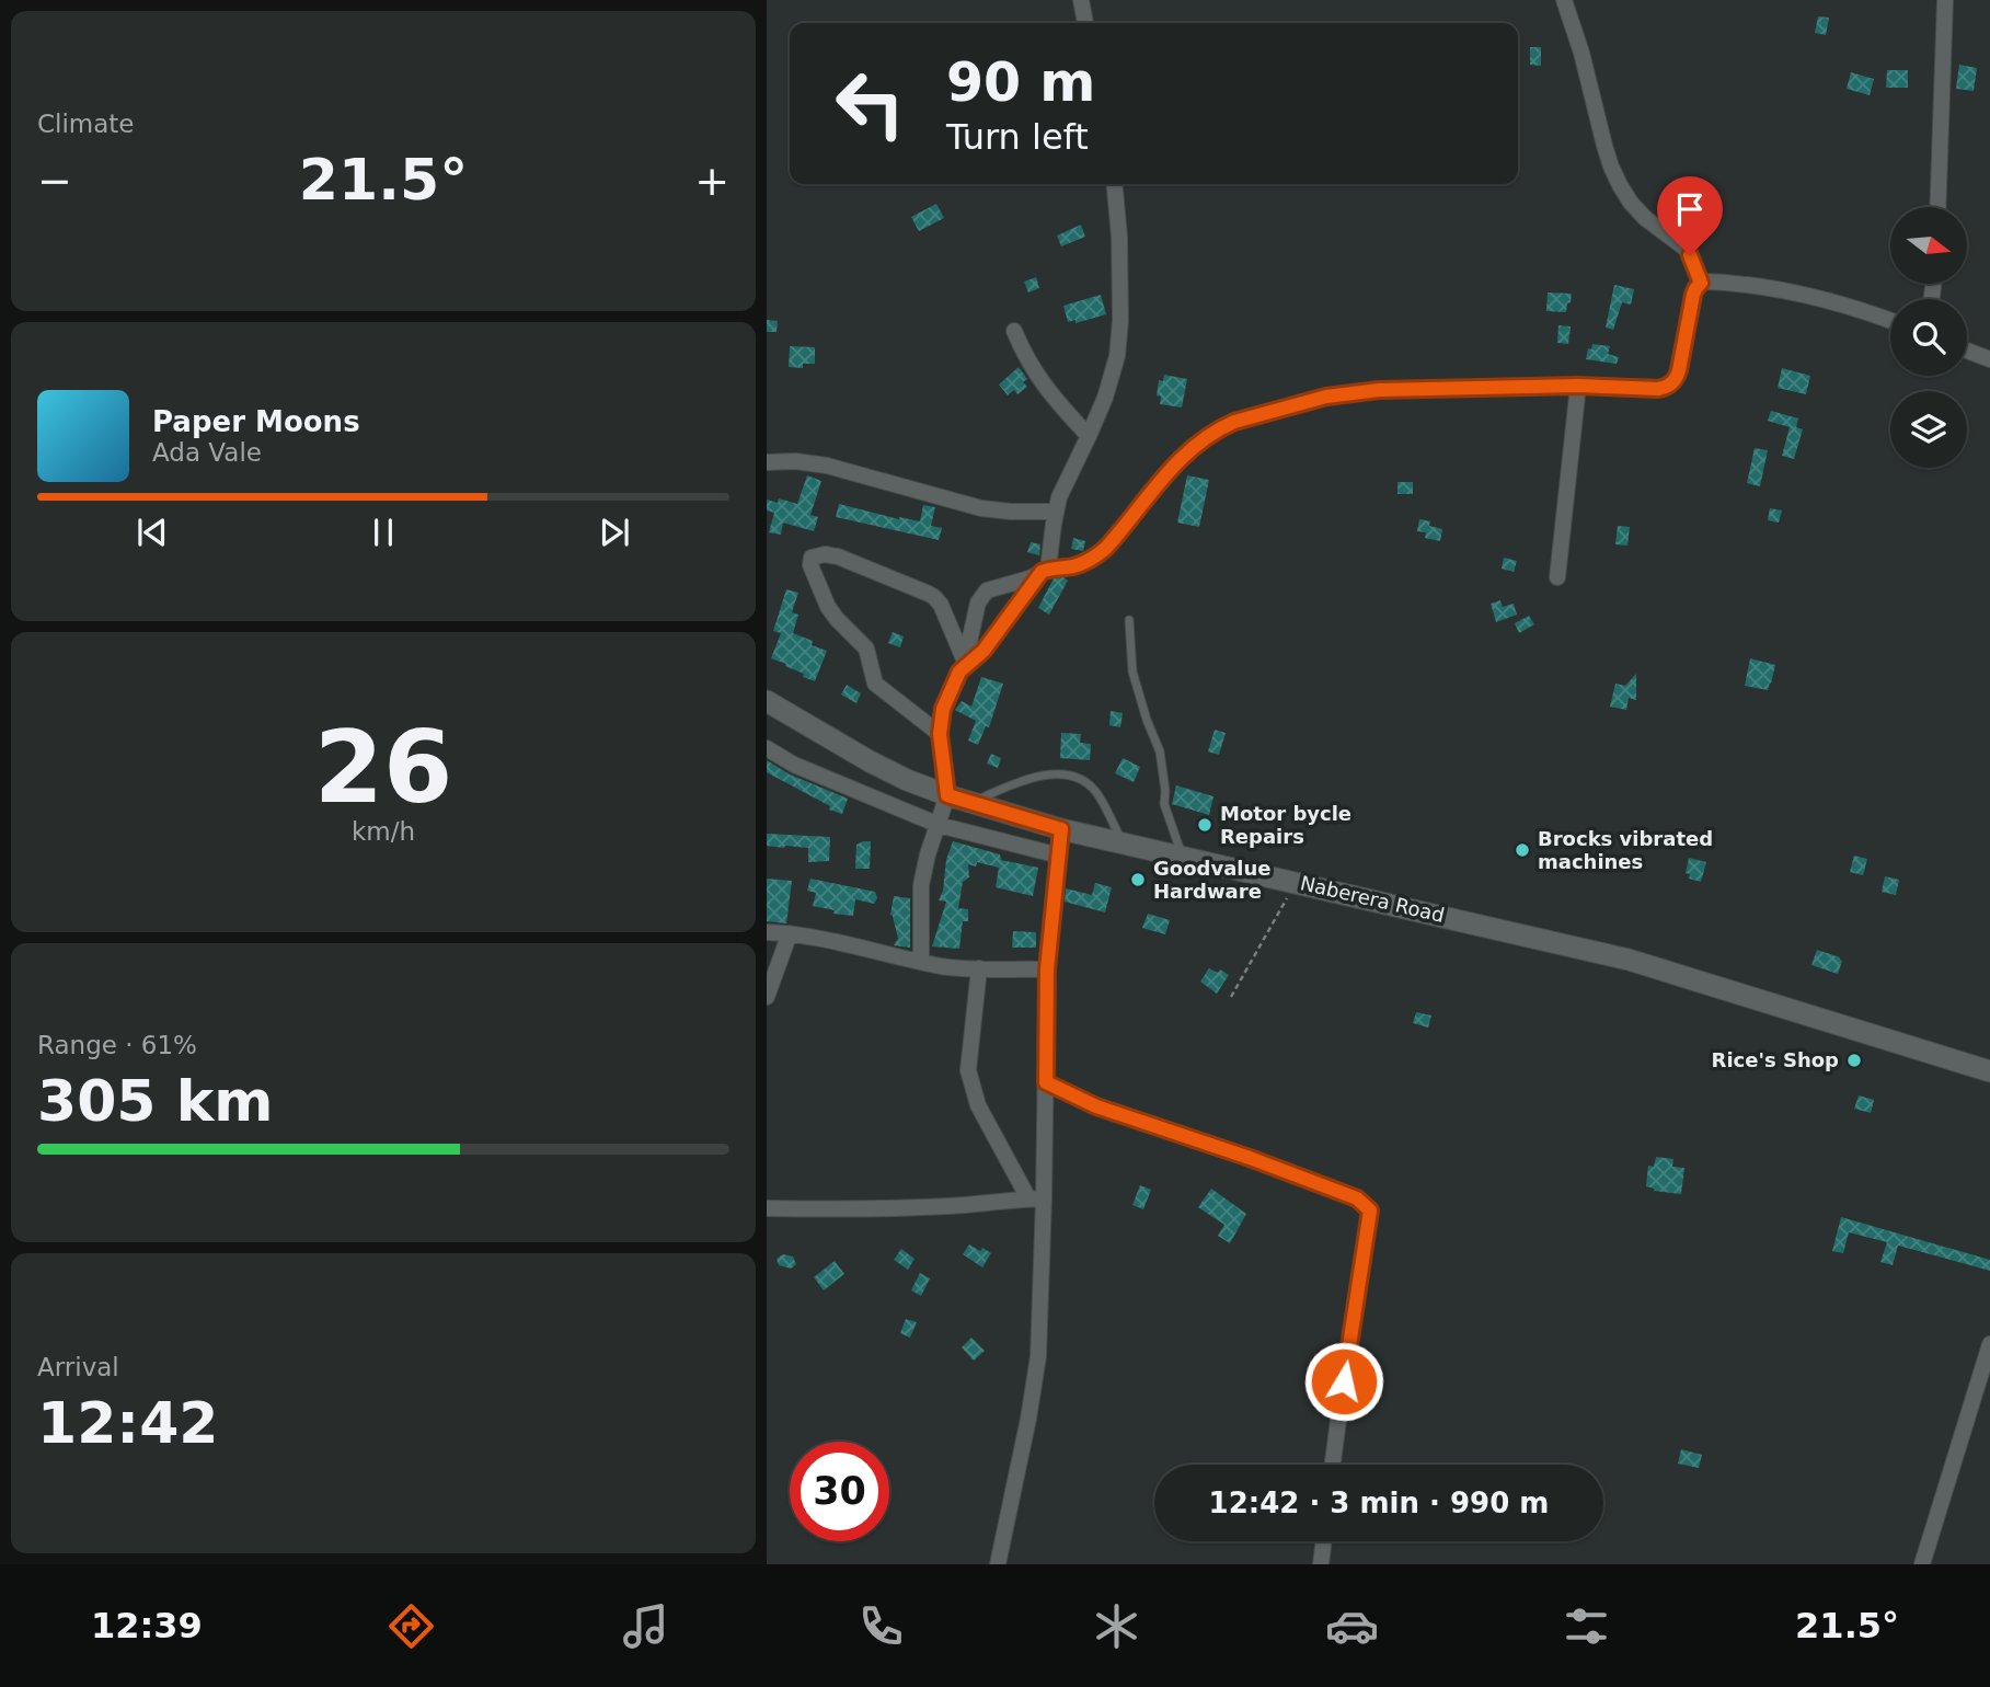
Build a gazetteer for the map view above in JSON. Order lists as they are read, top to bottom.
{
  "streets": {
    "street": ["Naberera Road"]
  },
  "places": [
    "Motor bycle Repairs",
    "Brocks vibrated machines",
    "Goodvalue Hardware",
    "Rice's Shop"
  ],
  "north": "right",
  "page": {
    "tile": [
      "Climate",
      ["26", "km/h"],
      ["Range · 61%", "305 km"],
      ["Arrival", "12:42"]
    ],
    "turn": ["90 m", "Turn left"],
    "heat": ["−", "21.5°", "+"],
    "song": ["Paper Moons", "Ada Vale"],
    "limit": "30",
    "trip": "12:42 · 3 min · 990 m",
    "tabs": ["12:39", "21.5°"]
  }
}
